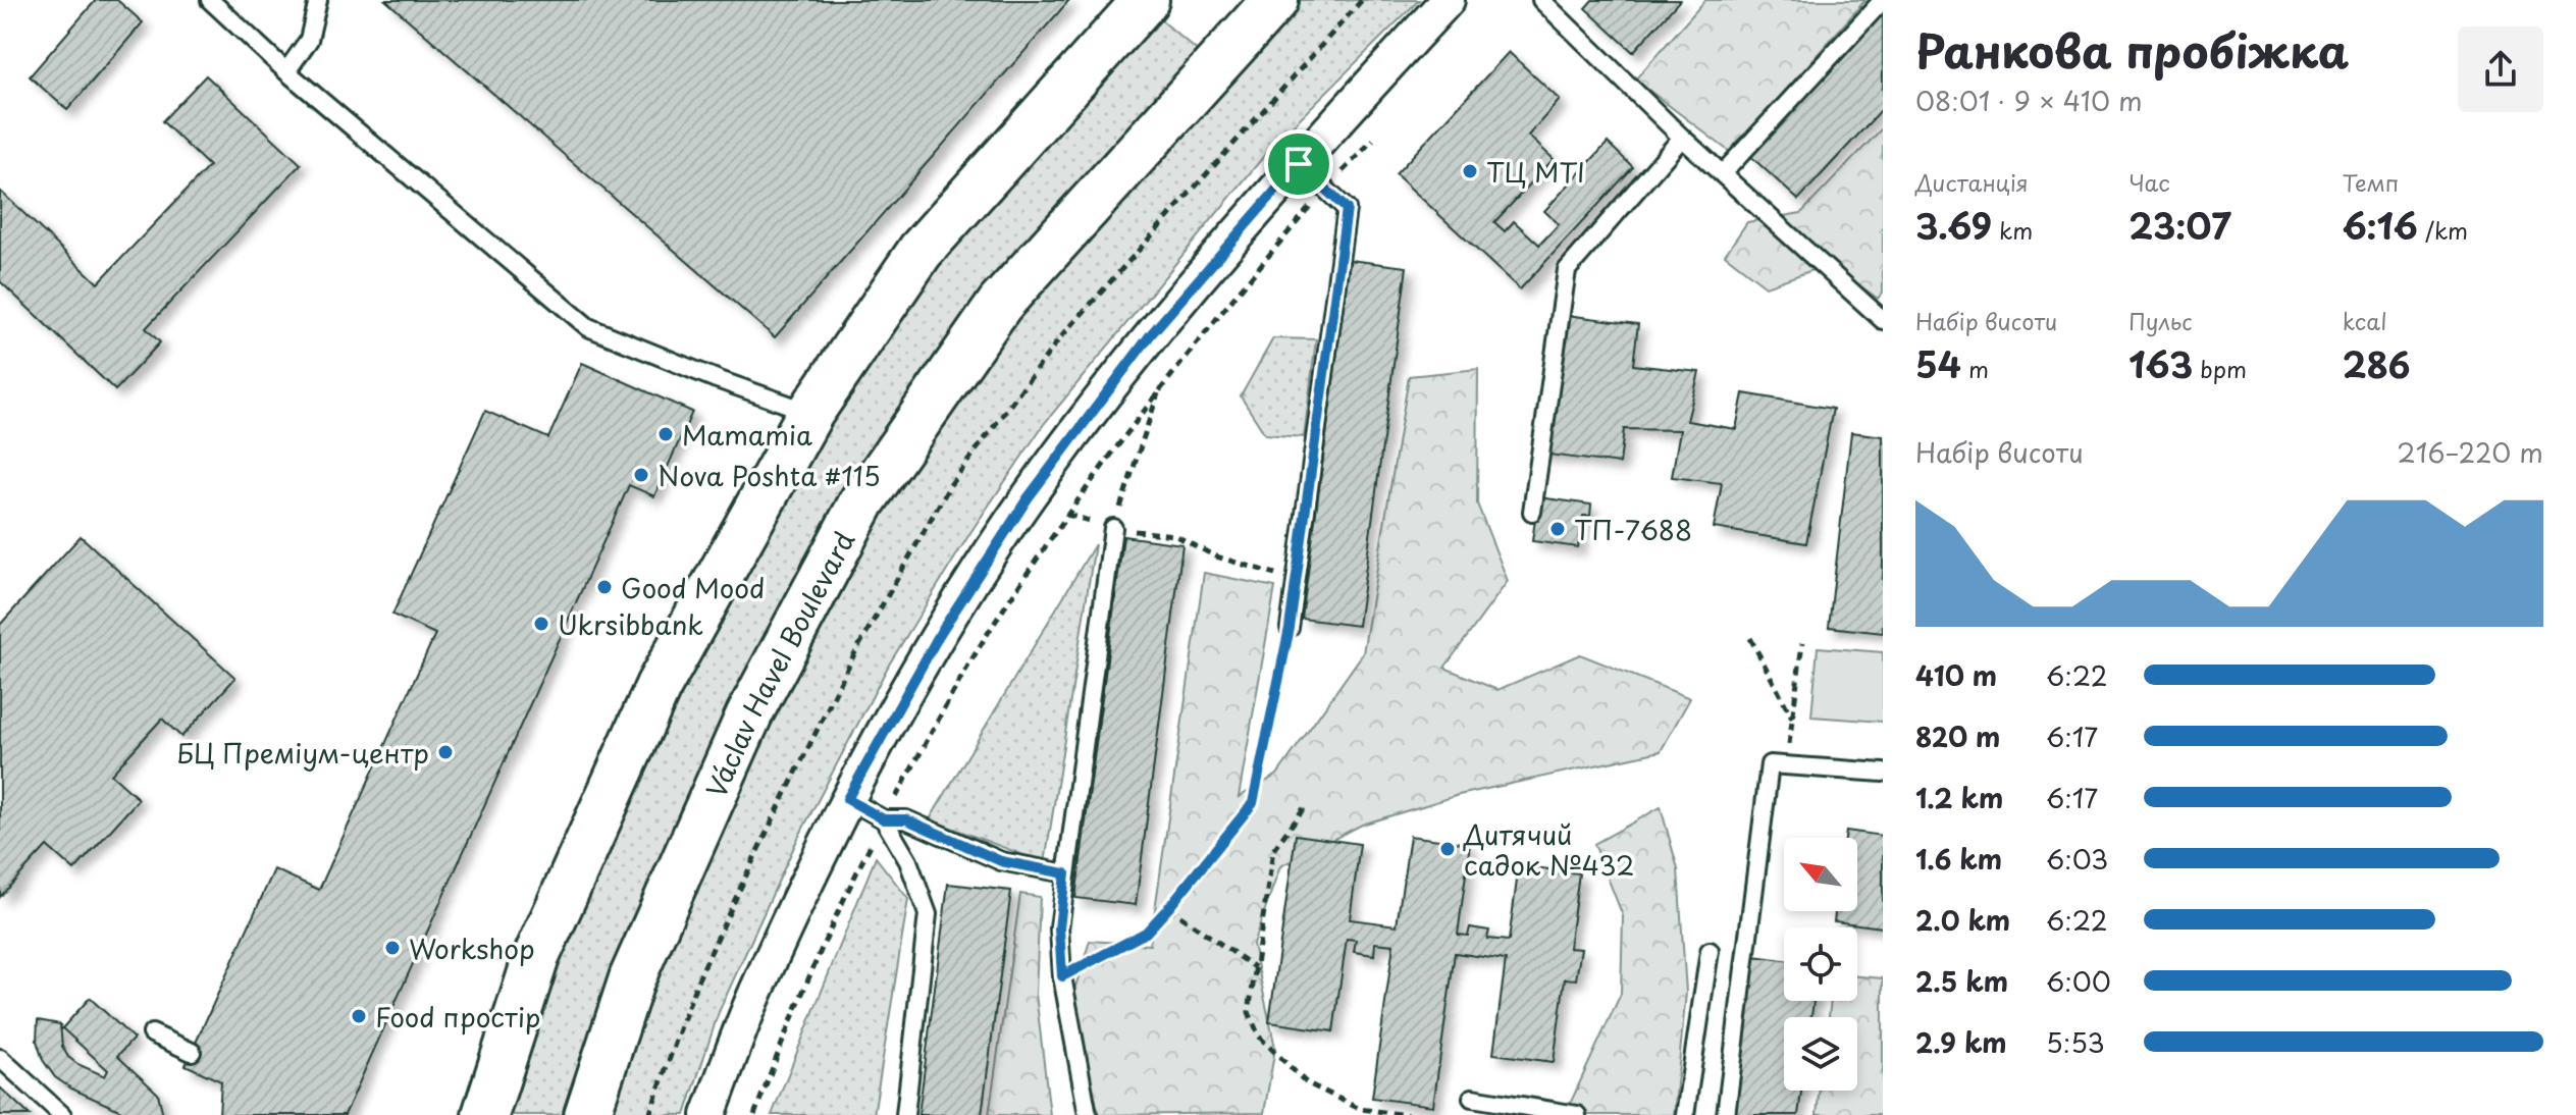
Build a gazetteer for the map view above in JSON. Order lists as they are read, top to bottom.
{
  "streets": {
    "street": ["Václav Havel Boulevard"]
  },
  "places": [
    "ТЦ MTI",
    "Mamamia",
    "Nova Poshta #115",
    "ТП-7688",
    "Good Mood",
    "Ukrsibbank",
    "БЦ Преміум-центр",
    "Дитячий садок №432",
    "Workshop",
    "Food простір"
  ],
  "north": "top left",
  "page": {
    "heading": ["Ранкова пробіжка", "08:01 · 9 × 410 m"],
    "stats": [
      ["Дистанція", "3.69 km"],
      ["Час", "23:07"],
      ["Темп", "6:16 /km"],
      ["Набір висоти", "54 m"],
      ["Пульс", "163 bpm"],
      ["kcal", "286"]
    ],
    "chart": ["Набір висоти", "216–220 m"],
    "list": [
      {
        "name": "410 m",
        "note": "6:22"
      },
      {
        "name": "820 m",
        "note": "6:17"
      },
      {
        "name": "1.2 km",
        "note": "6:17"
      },
      {
        "name": "1.6 km",
        "note": "6:03"
      },
      {
        "name": "2.0 km",
        "note": "6:22"
      },
      {
        "name": "2.5 km",
        "note": "6:00"
      },
      {
        "name": "2.9 km",
        "note": "5:53"
      }
    ]
  }
}
